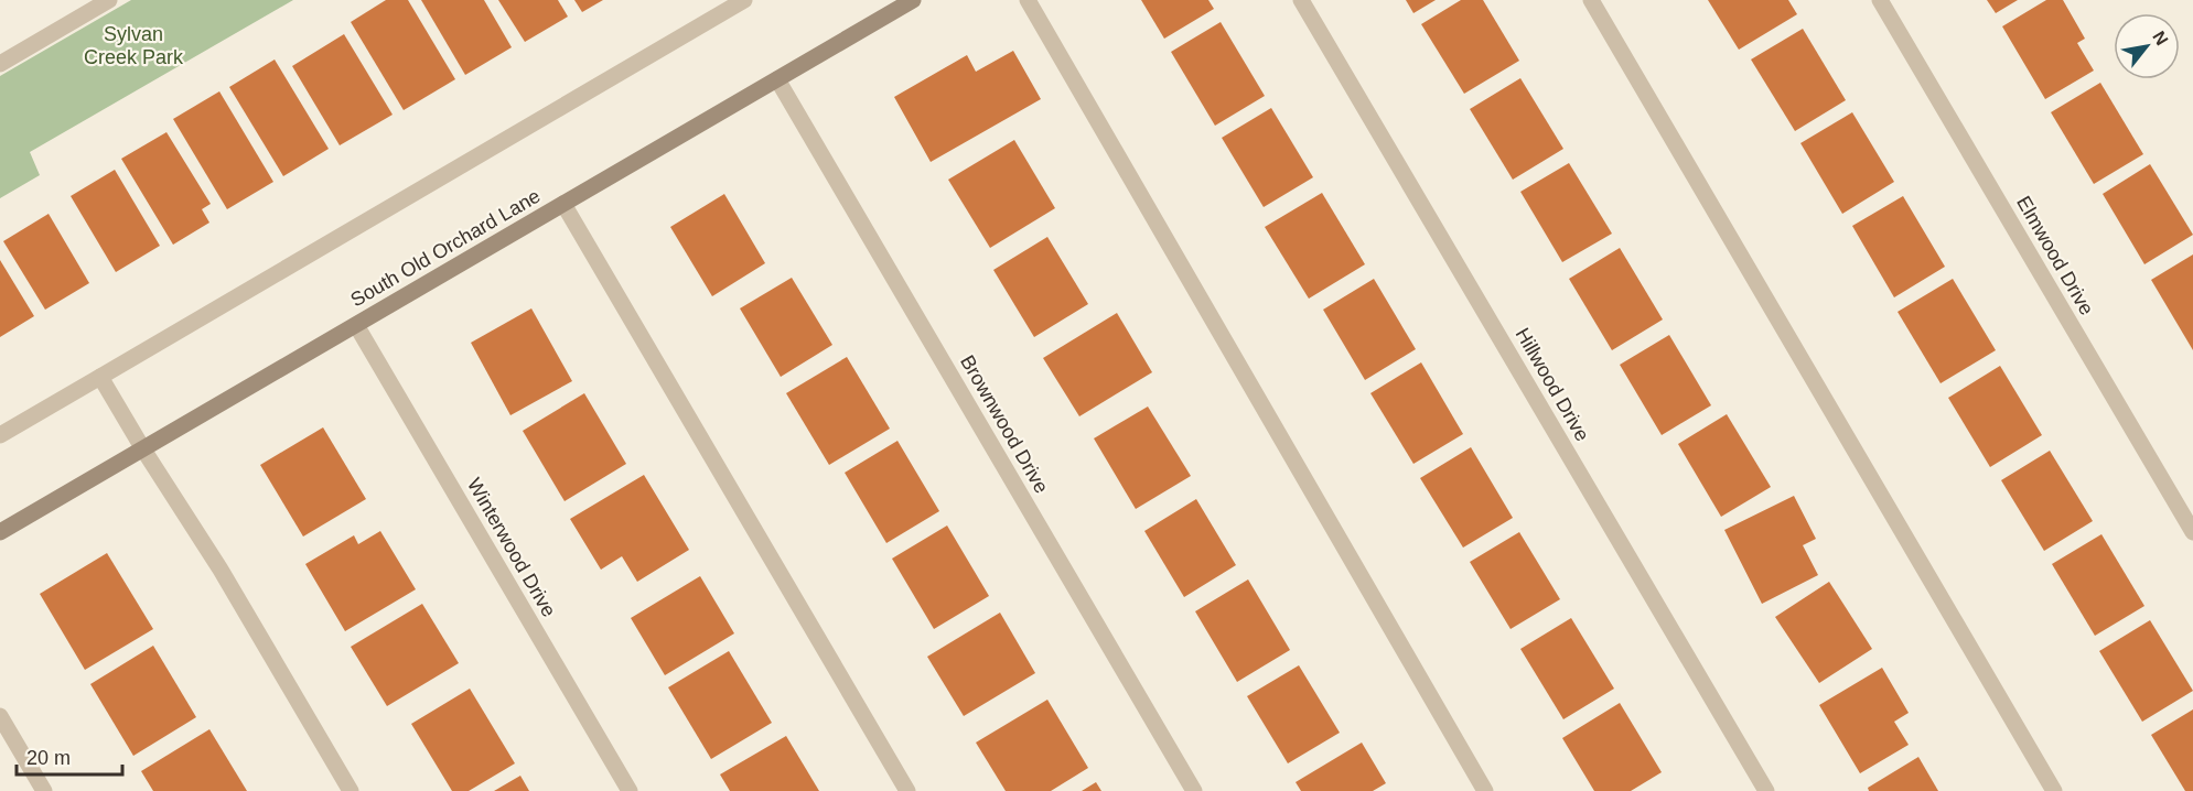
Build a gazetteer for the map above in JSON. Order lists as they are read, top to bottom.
{
  "streets": {
    "street": [
      "South Old Orchard Lane",
      "Elmwood Drive",
      "Hillwood Drive",
      "Brownwood Drive",
      "Winterwood Drive"
    ]
  },
  "crossings": [
    ["South Old Orchard Lane", "Brownwood Drive"],
    ["South Old Orchard Lane", "Winterwood Drive"]
  ],
  "parks": ["Sylvan Creek Park"],
  "scale_bar": "20 m",
  "north": "top right"
}
